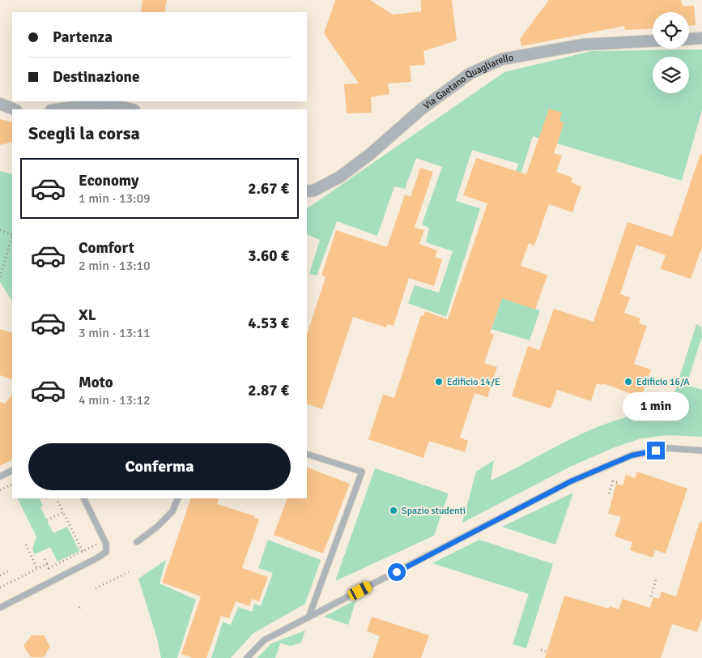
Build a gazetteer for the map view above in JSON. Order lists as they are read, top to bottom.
{
  "streets": {
    "street": ["Via Gaetano Quagliarello"]
  },
  "places": ["Edificio 14/E", "Edificio 16/A", "Spazio studenti"],
  "page": {
    "banner": ["Partenza", "Destinazione"],
    "heading": "Scegli la corsa",
    "list": [
      {
        "name": "Economy",
        "note": "1 min · 13:09",
        "value": "2.67 €"
      },
      {
        "name": "Comfort",
        "note": "2 min · 13:10",
        "value": "3.60 €"
      },
      {
        "name": "XL",
        "note": "3 min · 13:11",
        "value": "4.53 €"
      },
      {
        "name": "Moto",
        "note": "4 min · 13:12",
        "value": "2.87 €"
      }
    ],
    "bubble": "1 min",
    "buttons": "Conferma"
  }
}
